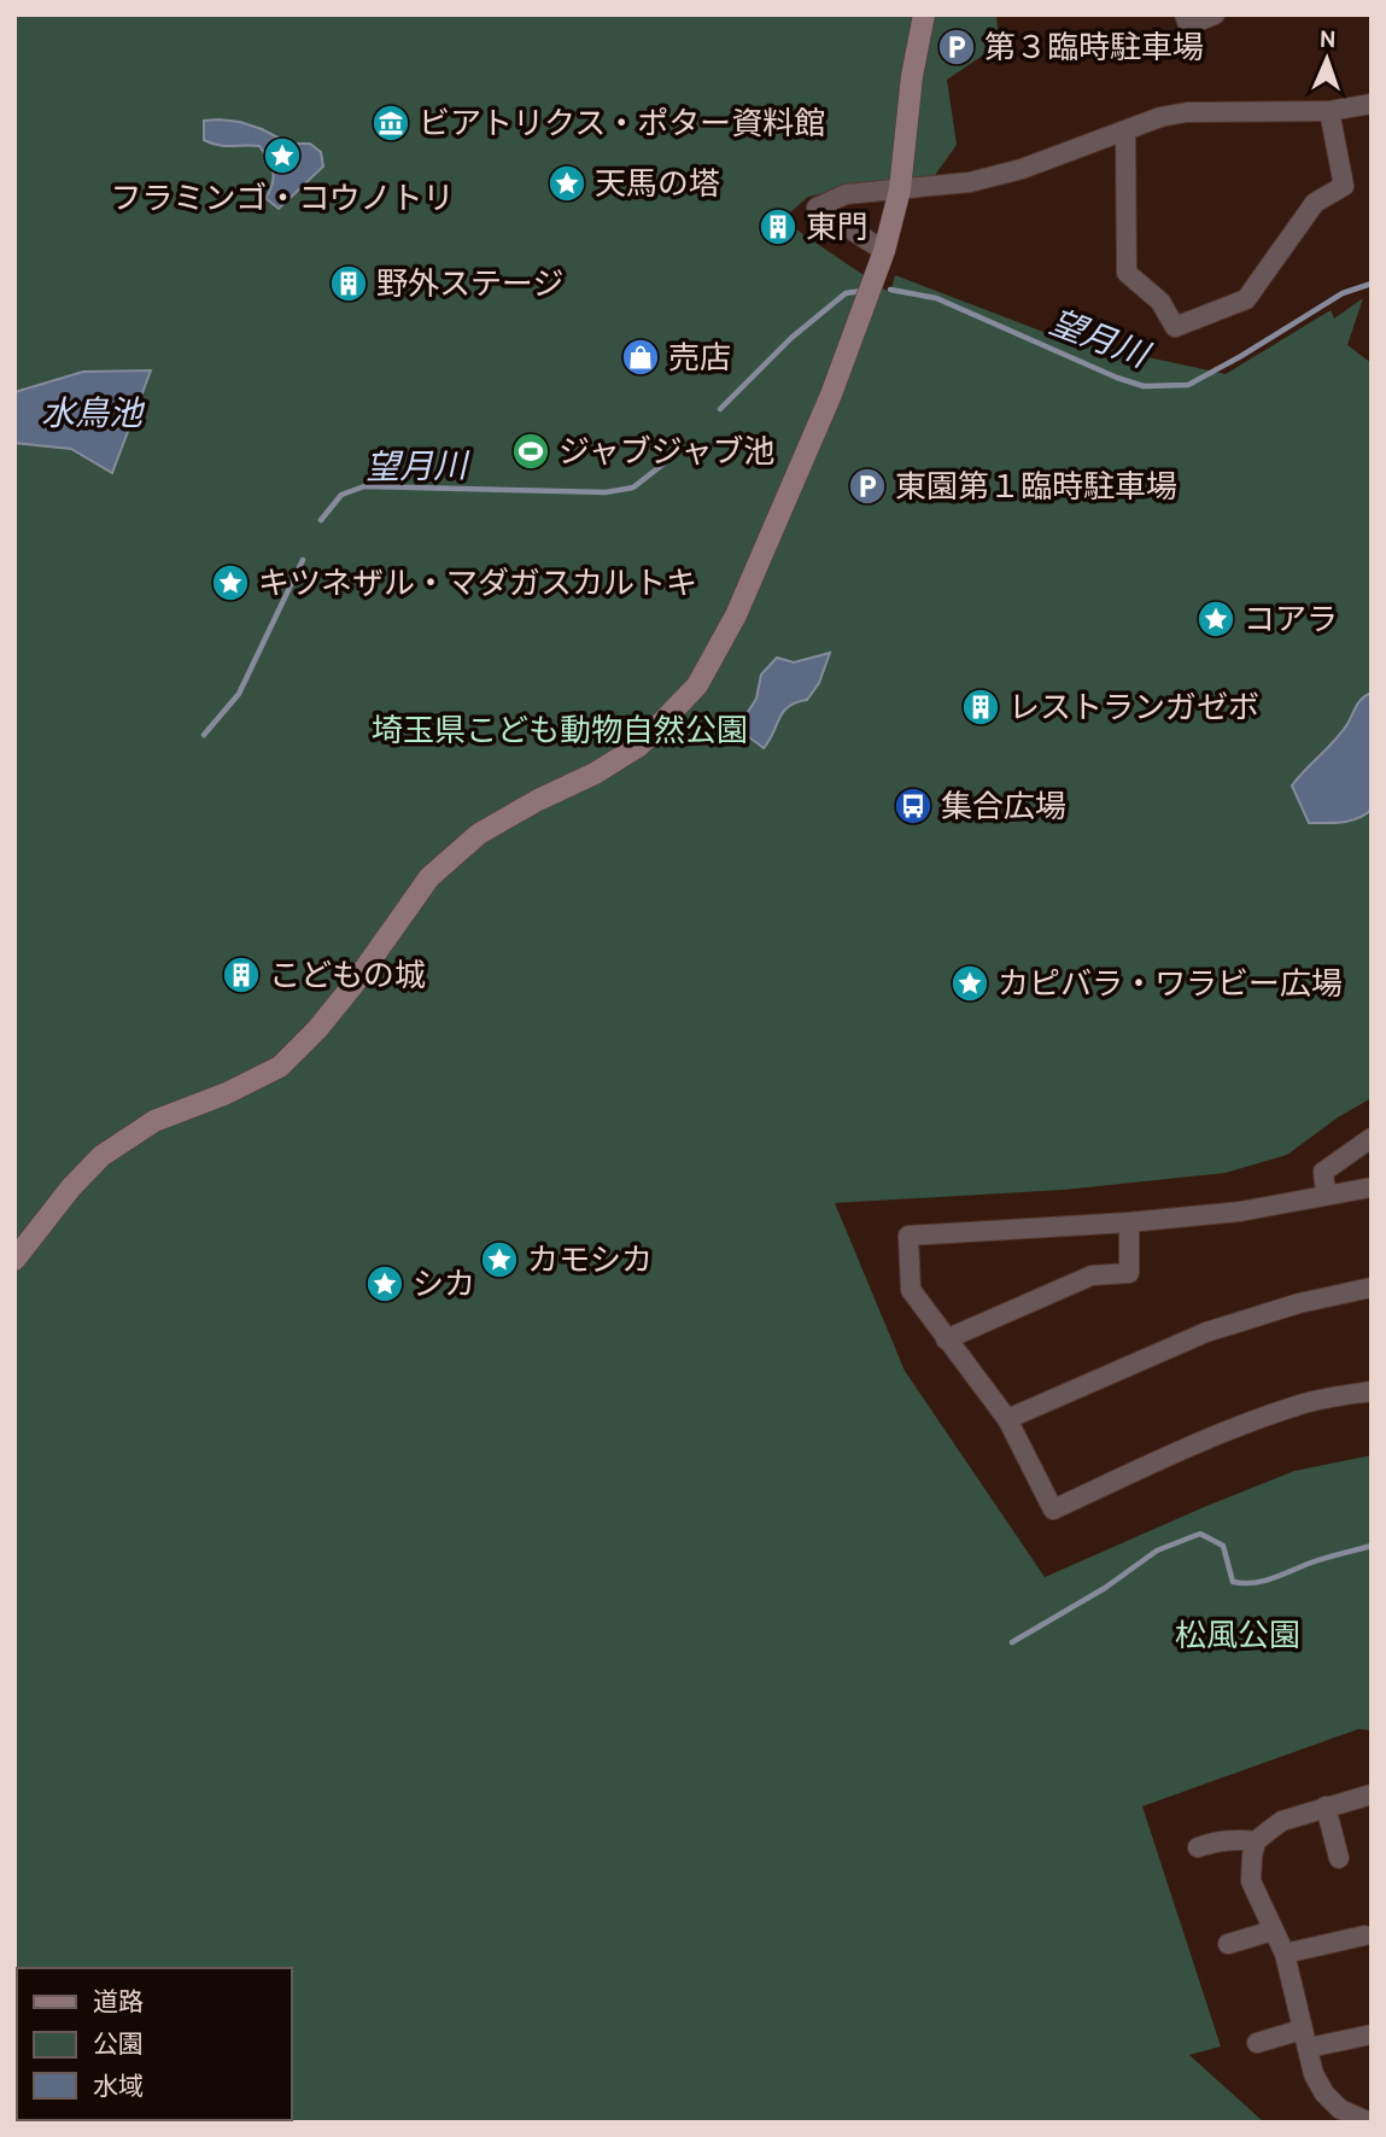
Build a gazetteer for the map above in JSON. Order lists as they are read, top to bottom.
{
  "water": ["望月川", "水鳥池"],
  "parks": ["埼玉県こども動物自然公園", "松風公園"],
  "places": {
    "parking": ["第３臨時駐車場", "東園第１臨時駐車場"],
    "museum": ["ビアトリクス・ポター資料館"],
    "place": [
      "フラミンゴ・コウノトリ",
      "天馬の塔",
      "キツネザル・マダガスカルトキ",
      "コアラ",
      "カピバラ・ワラビー広場",
      "カモシカ",
      "シカ"
    ],
    "building": [
      "東門",
      "野外ステージ",
      "レストランガゼボ",
      "こどもの城"
    ],
    "shop": ["売店"],
    "sports": ["ジャブジャブ池"],
    "bus stop": ["集合広場"]
  },
  "legend": ["道路", "公園", "水域"],
  "north": "top"
}
